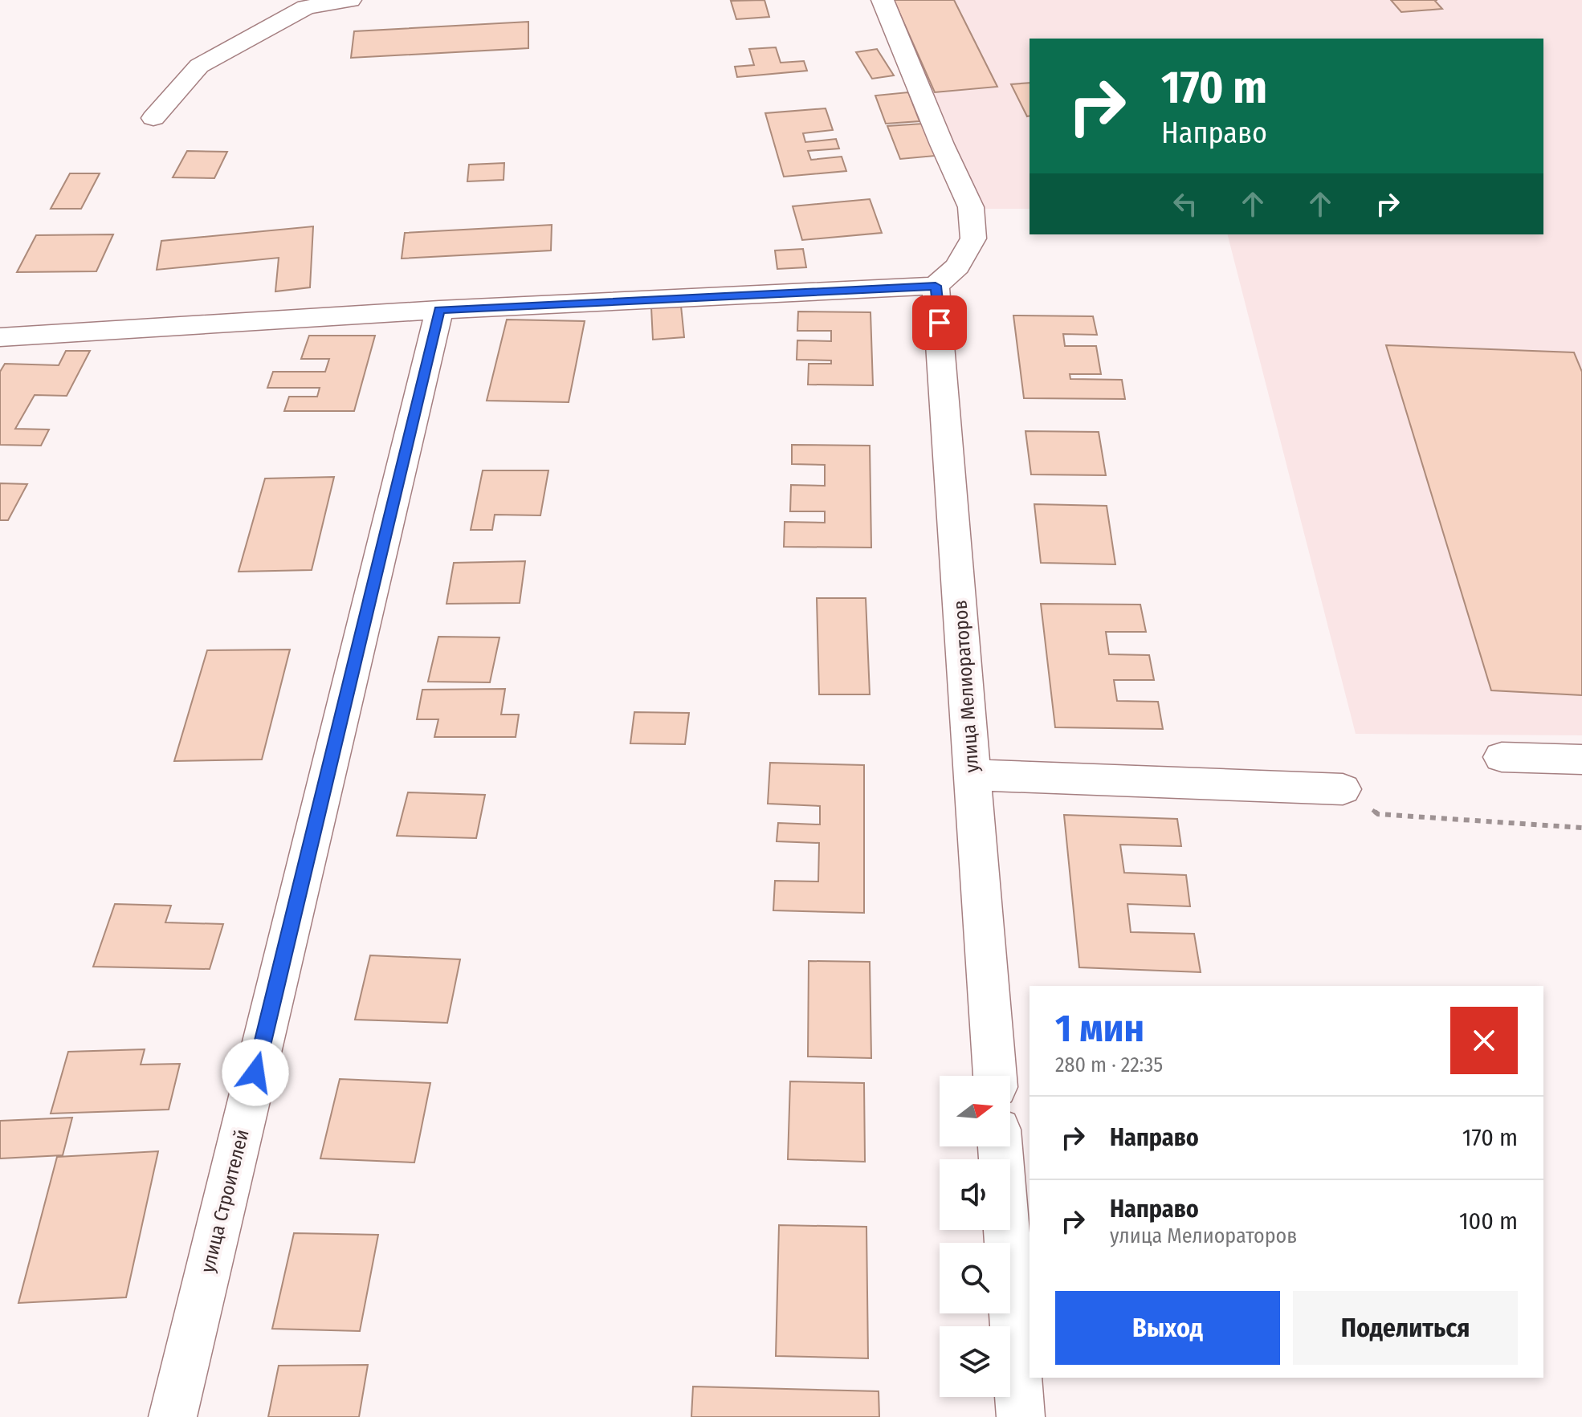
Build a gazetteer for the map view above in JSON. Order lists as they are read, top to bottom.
{
  "streets": {
    "street": ["улица Мелиораторов", "улица Строителей"]
  },
  "north": "right",
  "page": {
    "turn": ["170 m", "Направо"],
    "heading": ["1 мин", "280 m · 22:35"],
    "list": [
      {
        "name": "Направо",
        "value": "170 m"
      },
      {
        "name": "Направо",
        "note": "улица Мелиораторов",
        "value": "100 m"
      }
    ],
    "buttons": ["Выход", "Поделиться"]
  }
}
